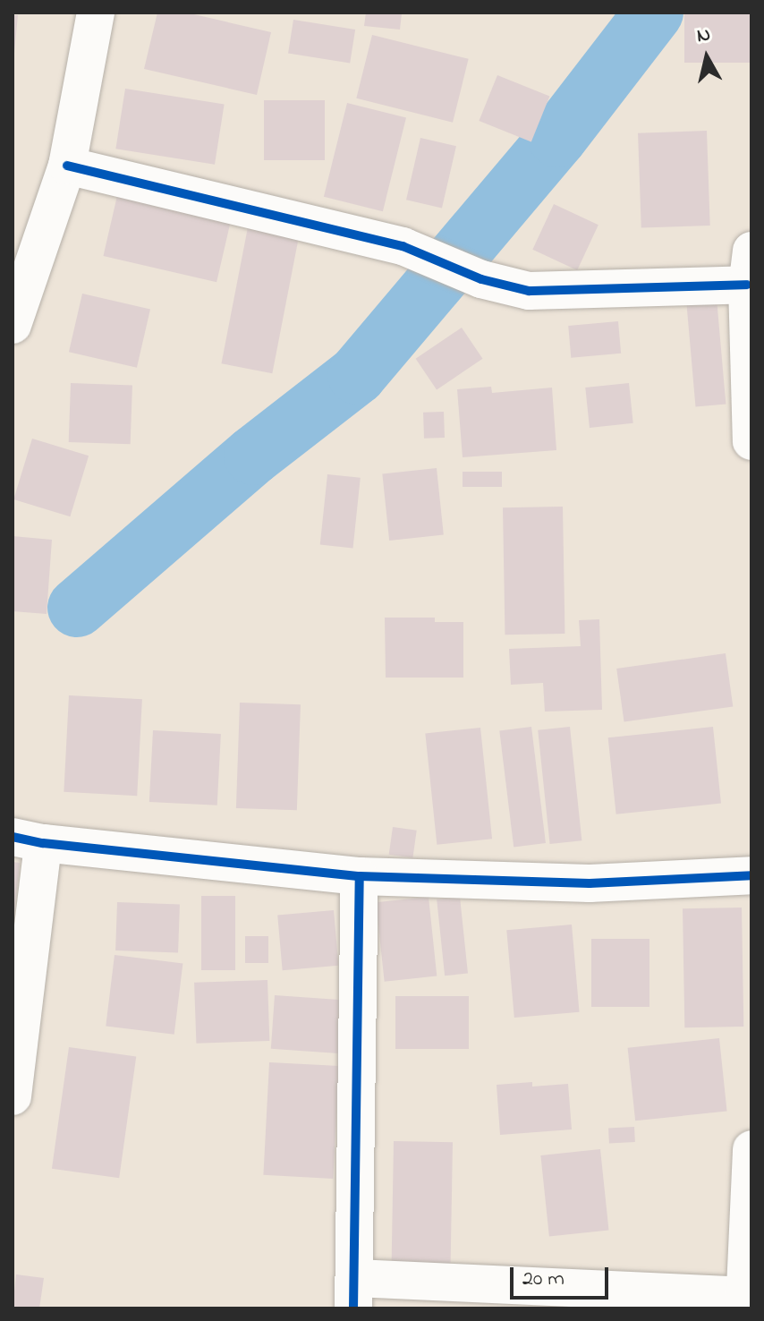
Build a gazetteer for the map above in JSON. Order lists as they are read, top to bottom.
{
  "scale_bar": "20 m",
  "north": "top"
}
